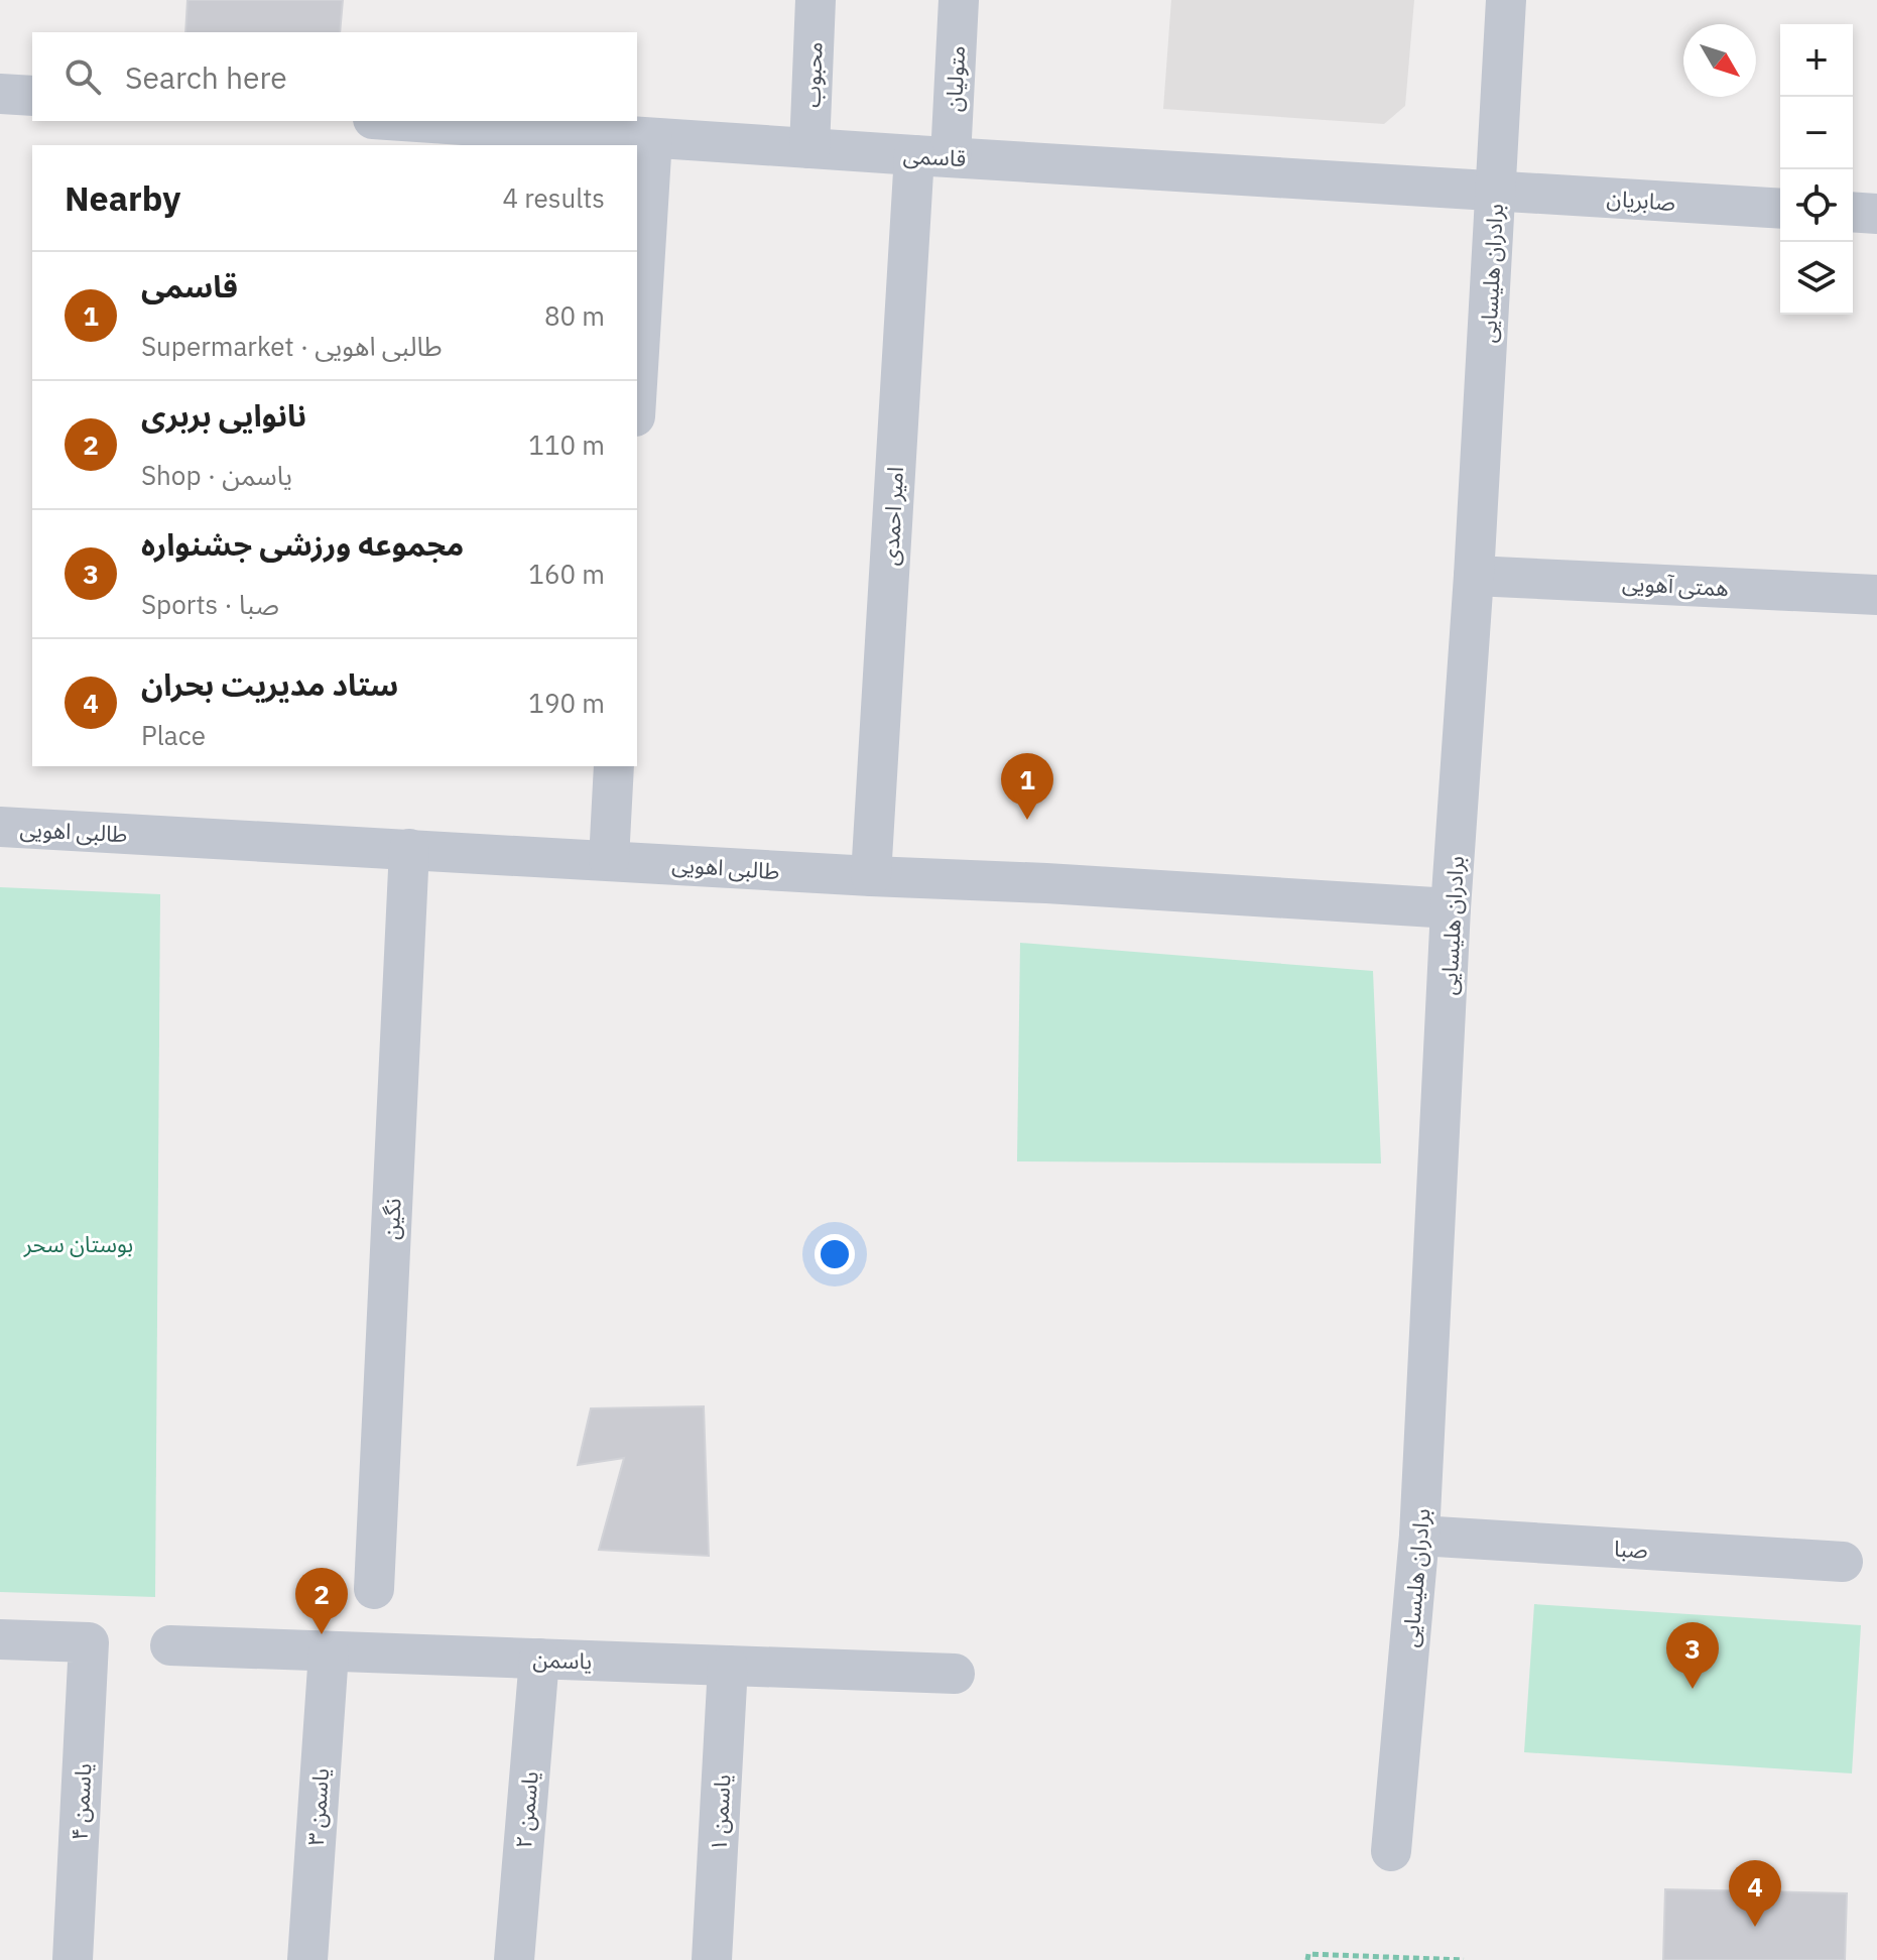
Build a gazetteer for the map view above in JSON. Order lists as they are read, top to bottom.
{
  "streets": {
    "street": [
      "محبوب",
      "متولیان",
      "قاسمی",
      "صابریان",
      "برادران هلیسایی",
      "امیر احمدی",
      "همتی آهویی",
      "طالبی اهویی",
      "نگین",
      "صبا",
      "یاسمن",
      "یاسمن ۴",
      "یاسمن ۳",
      "یاسمن ۲",
      "یاسمن ۱"
    ]
  },
  "crossings": [
    ["محبوب", "قاسمی"],
    ["متولیان", "قاسمی"],
    ["متولیان", "امیر احمدی"],
    ["قاسمی", "صابریان"],
    ["قاسمی", "برادران هلیسایی"],
    ["قاسمی", "امیر احمدی"],
    ["صابریان", "برادران هلیسایی"],
    ["برادران هلیسایی", "همتی آهویی"],
    ["برادران هلیسایی", "طالبی اهویی"],
    ["برادران هلیسایی", "صبا"],
    ["امیر احمدی", "طالبی اهویی"],
    ["طالبی اهویی", "نگین"],
    ["یاسمن", "یاسمن ۳"],
    ["یاسمن", "یاسمن ۲"],
    ["یاسمن", "یاسمن ۱"]
  ],
  "parks": ["بوستان سحر"],
  "north": "bottom right",
  "page": {
    "map_buttons": ["+", "−"],
    "search": "Search here",
    "heading": ["Nearby", "4 results"],
    "list": [
      {
        "mark": "1",
        "name": "قاسمی",
        "note": "Supermarket · طالبی اهویی",
        "value": "80 m"
      },
      {
        "mark": "2",
        "name": "نانوایی بربری",
        "note": "Shop · یاسمن",
        "value": "110 m"
      },
      {
        "mark": "3",
        "name": "مجموعه ورزشی جشنواره",
        "note": "Sports · صبا",
        "value": "160 m"
      },
      {
        "mark": "4",
        "name": "ستاد مدیریت بحران",
        "note": "Place",
        "value": "190 m"
      }
    ],
    "pins": [
      "1",
      "2",
      "3",
      "4"
    ]
  }
}
